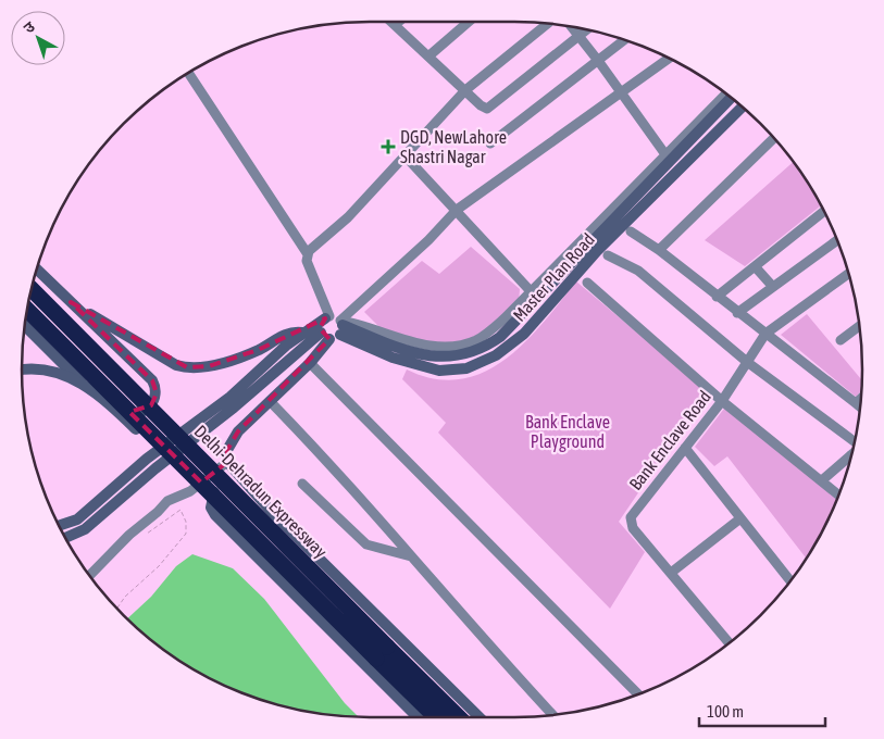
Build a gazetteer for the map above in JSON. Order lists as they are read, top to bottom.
{
  "streets": {
    "highway": ["Delhi-Dehradun Expressway"],
    "main road": ["Master Plan Road"],
    "street": ["Bank Enclave Road"]
  },
  "parks": ["Bank Enclave Playground"],
  "places": {
    "health": ["DGD, NewLahore Shastri Nagar"]
  },
  "scale_bar": "100 m",
  "north": "top left"
}
